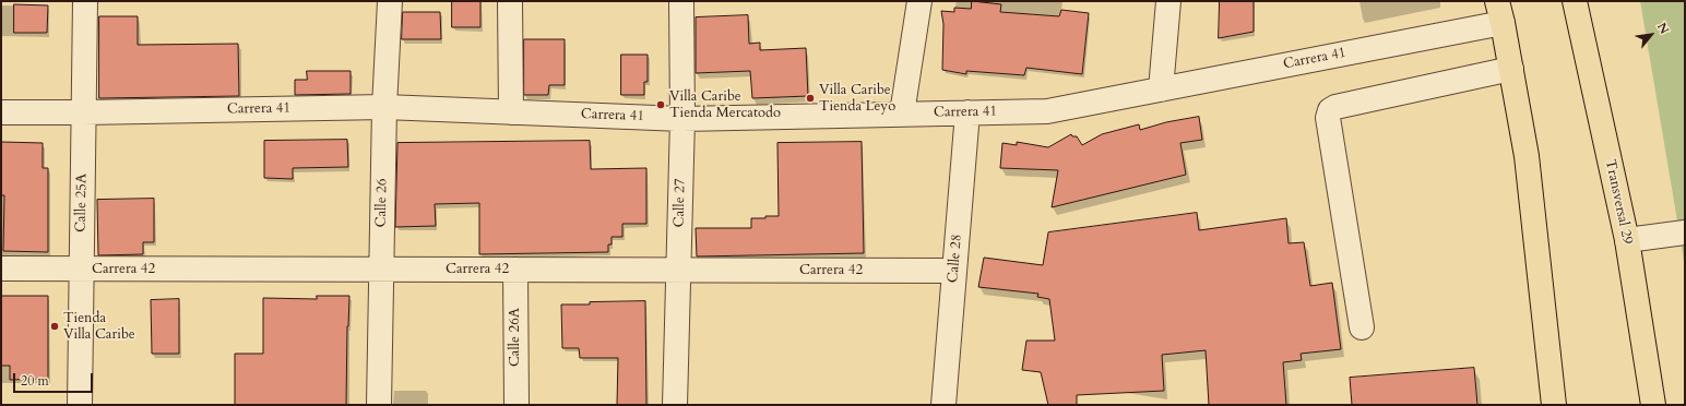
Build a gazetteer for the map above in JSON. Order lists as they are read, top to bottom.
{
  "streets": {
    "highway": ["Transversal 29"],
    "street": [
      "Carrera 41",
      "Calle 25A",
      "Calle 26",
      "Calle 27",
      "Calle 28",
      "Carrera 42",
      "Calle 26A"
    ]
  },
  "crossings": [
    ["Carrera 41", "Calle 25A"],
    ["Carrera 41", "Calle 26"],
    ["Carrera 41", "Calle 27"],
    ["Carrera 41", "Calle 28"],
    ["Calle 25A", "Carrera 42"],
    ["Calle 26", "Carrera 42"],
    ["Calle 27", "Carrera 42"],
    ["Calle 28", "Carrera 42"],
    ["Carrera 42", "Calle 26A"]
  ],
  "places": ["Villa Caribe Tienda Leyo", "Villa Caribe Tienda Mercatodo", "Tienda Villa Caribe"],
  "scale_bar": "20 m",
  "north": "top right"
}
